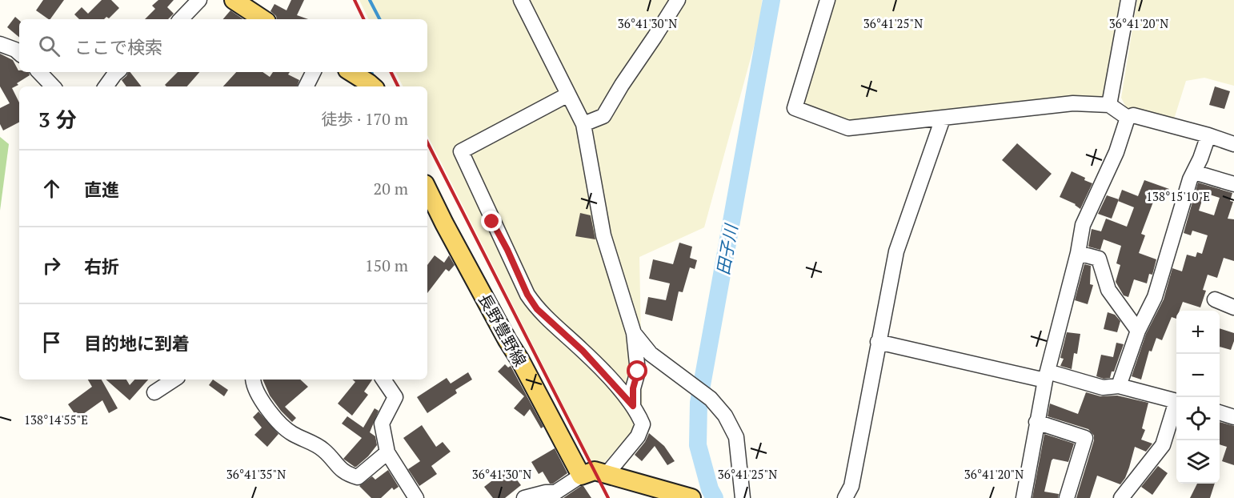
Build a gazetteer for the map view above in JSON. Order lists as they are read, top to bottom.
{
  "streets": {
    "main road": ["長野豊野線"]
  },
  "water": ["田子川"],
  "page": {
    "search": "ここで検索",
    "heading": ["3 分", "徒歩 · 170 m"],
    "list": [
      ["直進", "20 m"],
      ["右折", "150 m"],
      "目的地に到着"
    ],
    "map_buttons": ["+", "−"]
  },
  "coordinates": [
    "36°41'30\"N",
    "36°41'25\"N",
    "36°41'20\"N",
    "138°15'10\"E",
    "138°14'55\"E",
    "36°41'35\"N"
  ]
}
